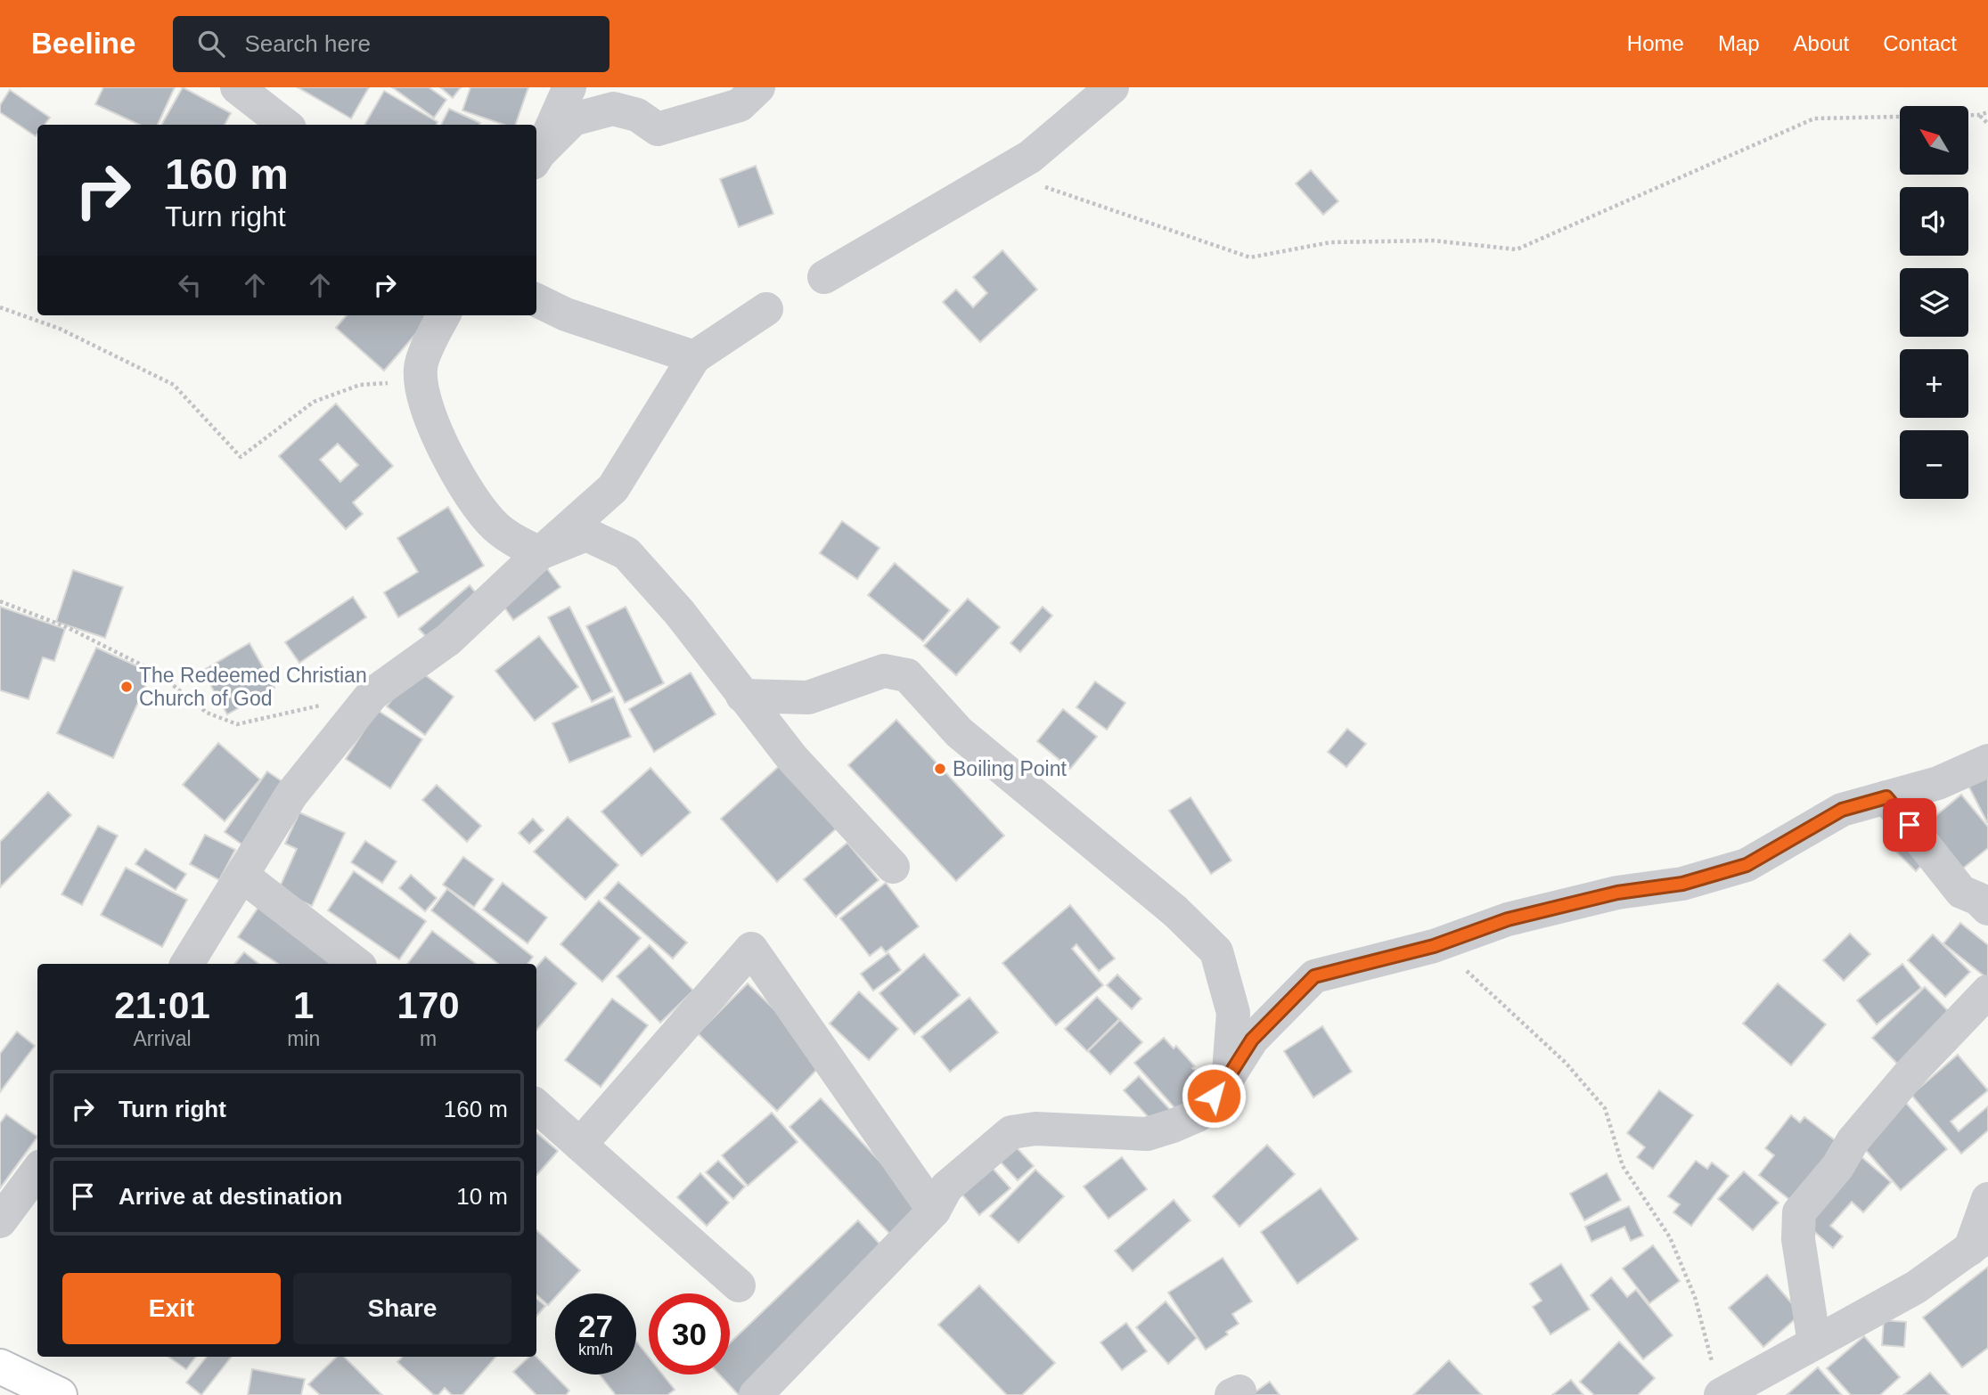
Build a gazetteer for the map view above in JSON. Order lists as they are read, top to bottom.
{
  "places": ["The Redeemed Christian Church of God", "Boiling Point"],
  "north": "top left",
  "page": {
    "header": "Beeline",
    "search": "Search here",
    "nav": [
      "Home",
      "Map",
      "About",
      "Contact"
    ],
    "map_buttons": ["+", "−"],
    "turn": ["160 m", "Turn right"],
    "eta": [
      "21:01",
      "Arrival",
      "1",
      "min",
      "170",
      "m"
    ],
    "list": [
      {
        "name": "Turn right",
        "value": "160 m"
      },
      {
        "name": "Arrive at destination",
        "value": "10 m"
      }
    ],
    "buttons": ["Exit", "Share"],
    "speed": "27 km/h",
    "limit": "30"
  }
}
